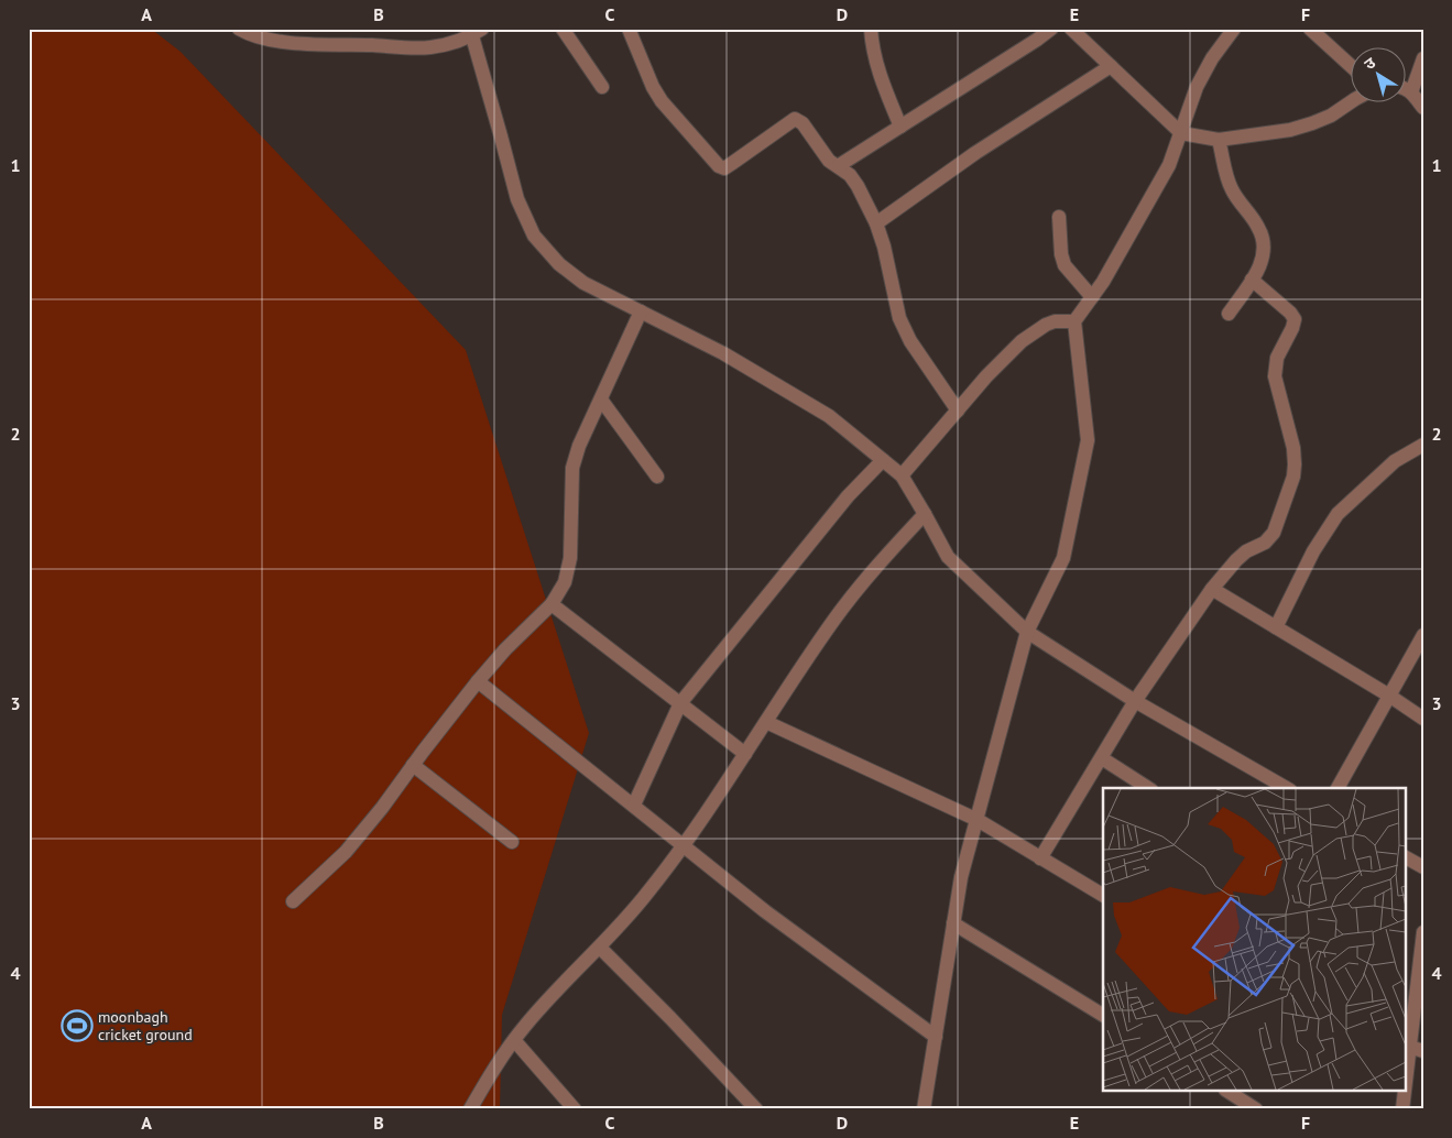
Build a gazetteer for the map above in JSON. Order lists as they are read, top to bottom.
{
  "places": {
    "sports": ["moonbagh cricket ground"]
  },
  "north": "top left",
  "grid": {
    "columns": [
      "A",
      "B",
      "C",
      "D",
      "E",
      "F"
    ],
    "rows": [
      "1",
      "2",
      "3",
      "4"
    ]
  }
}
